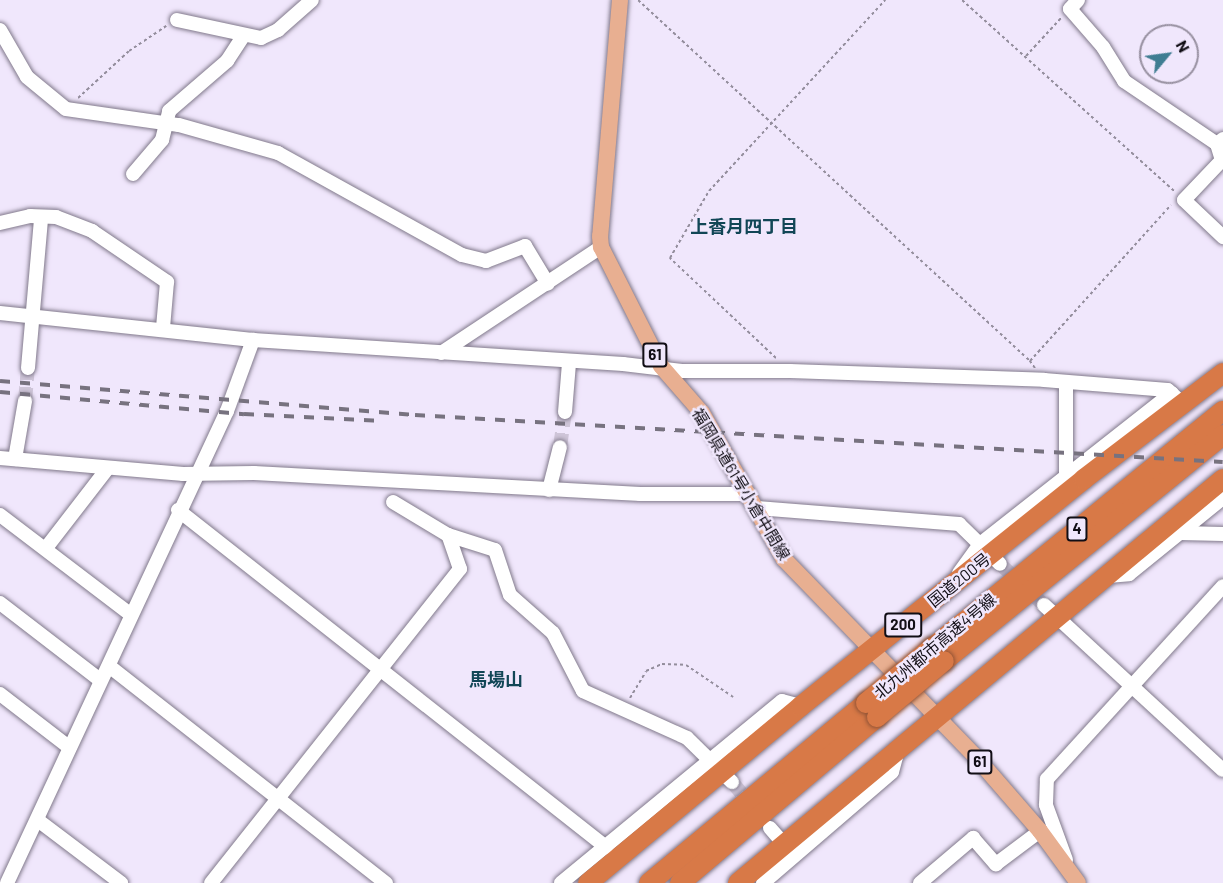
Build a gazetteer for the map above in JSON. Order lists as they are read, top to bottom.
{
  "streets": {
    "highway": [
      "4",
      "国道200号",
      "200",
      "北九州都市高速4号線"
    ],
    "main road": ["61", "福岡県道61号小倉中間線"]
  },
  "crossings": [
    ["福岡県道61号小倉中間線", "国道200号"]
  ],
  "districts": ["上香月四丁目", "馬場山"],
  "north": "top right"
}
